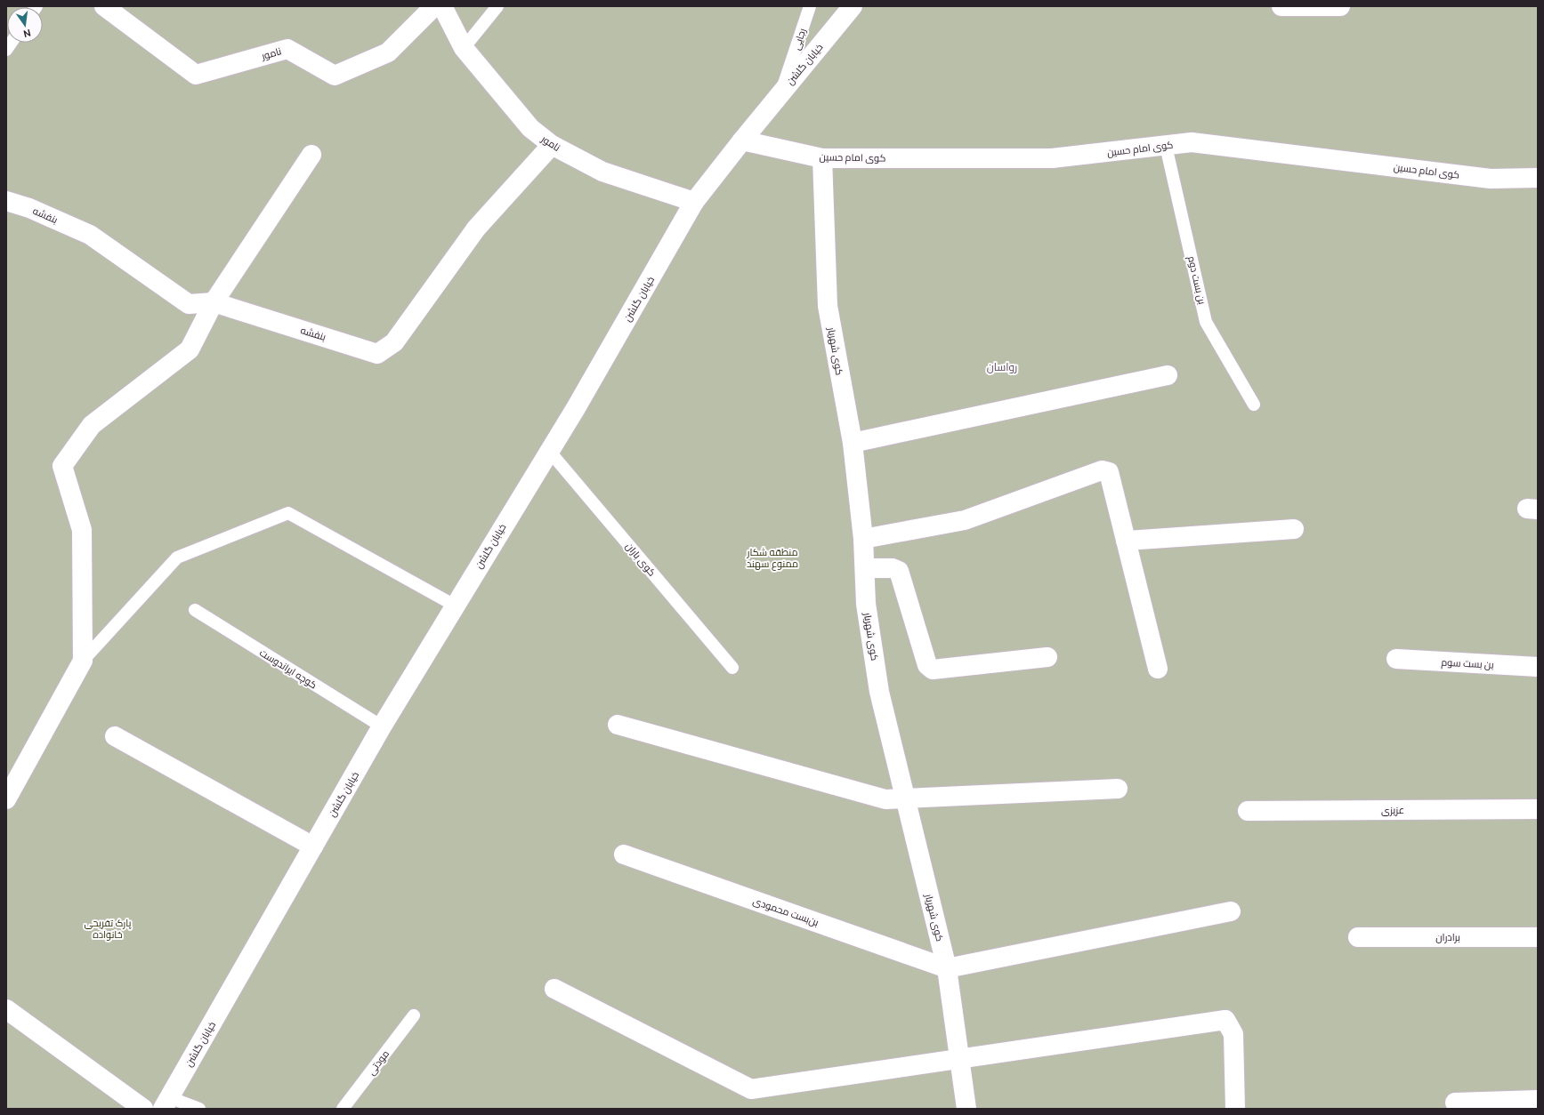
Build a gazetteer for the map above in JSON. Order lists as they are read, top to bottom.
{
  "streets": {
    "street": [
      "نامور",
      "خیابان گلشن",
      "کوی امام حسین",
      "بنفشه",
      "کوی شهریار",
      "بن بست سوم",
      "عزیزی",
      "بن‌بست محمودی",
      "برادران"
    ],
    "lane": [
      "رجایی",
      "بن بست دوم",
      "کوی باران",
      "کوچه ایراندوست",
      "مودتی"
    ]
  },
  "crossings": [
    ["رجایی", "خیابان گلشن"],
    ["نامور", "خیابان گلشن"],
    ["نامور", "بنفشه"],
    ["خیابان گلشن", "کوی امام حسین"],
    ["خیابان گلشن", "کوی باران"],
    ["خیابان گلشن", "کوچه ایراندوست"],
    ["کوی امام حسین", "بن بست دوم"],
    ["کوی امام حسین", "کوی شهریار"],
    ["کوی شهریار", "بن‌بست محمودی"]
  ],
  "districts": ["رواسان"],
  "parks": ["منطقه شکار ممنوع سهند", "پارک تفریحی خانواده"],
  "north": "bottom"
}
